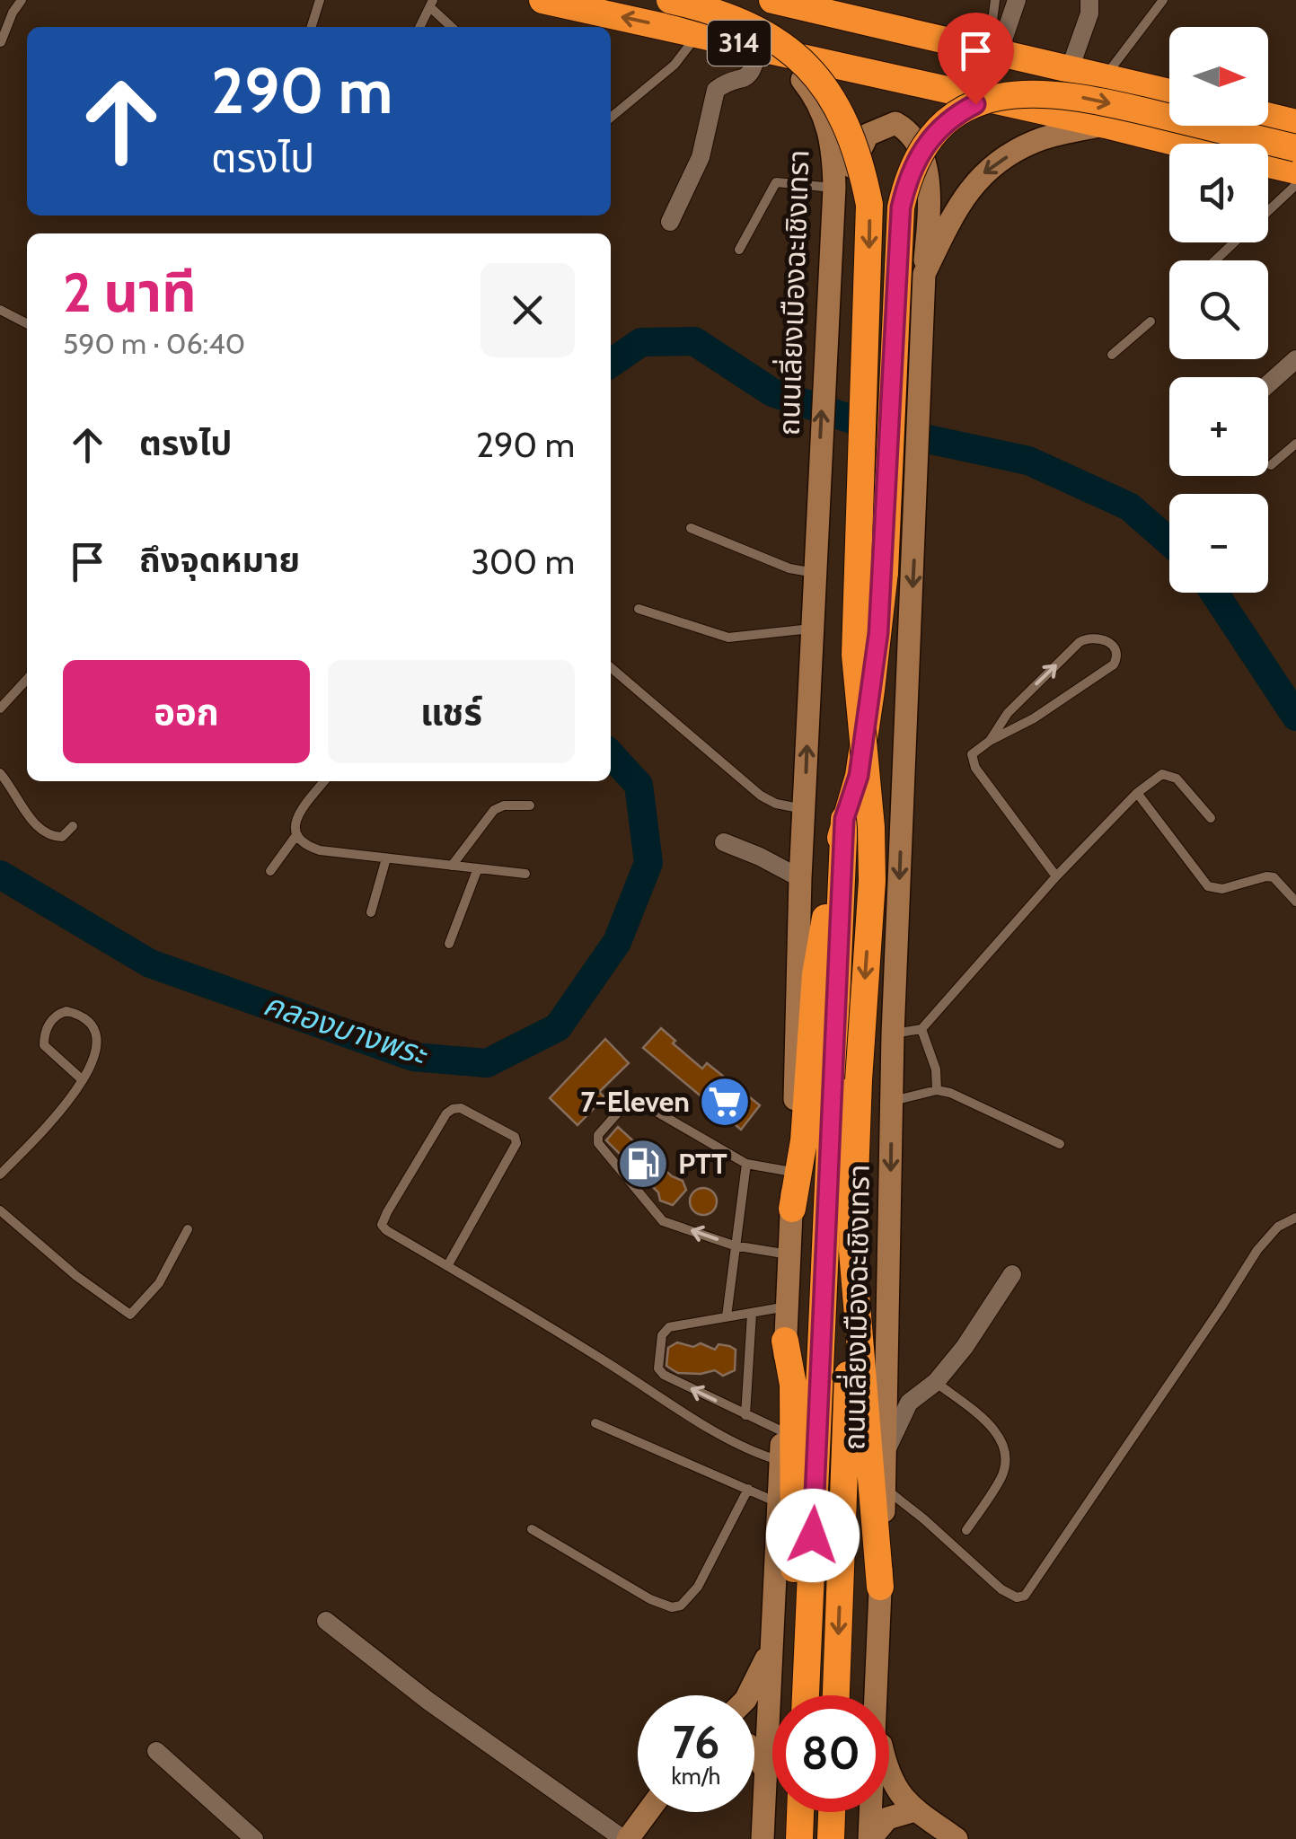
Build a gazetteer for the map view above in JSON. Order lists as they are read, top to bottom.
{
  "streets": {
    "highway": ["314", "ถนนเลี่ยงเมืองฉะเชิงเทรา"]
  },
  "crossings": [
    ["314", "ถนนเลี่ยงเมืองฉะเชิงเทรา"]
  ],
  "water": ["คลองบางพระ"],
  "places": {
    "supermarket": ["7-Eleven"],
    "fuel station": ["PTT"]
  },
  "north": "right",
  "page": {
    "map_buttons": ["+", "−"],
    "turn": ["290 m", "ตรงไป"],
    "heading": ["2 นาที", "590 m · 06:40"],
    "list": [
      {
        "name": "ตรงไป",
        "value": "290 m"
      },
      {
        "name": "ถึงจุดหมาย",
        "value": "300 m"
      }
    ],
    "buttons": ["ออก", "แชร์"],
    "speed": "76 km/h",
    "limit": "80"
  }
}
